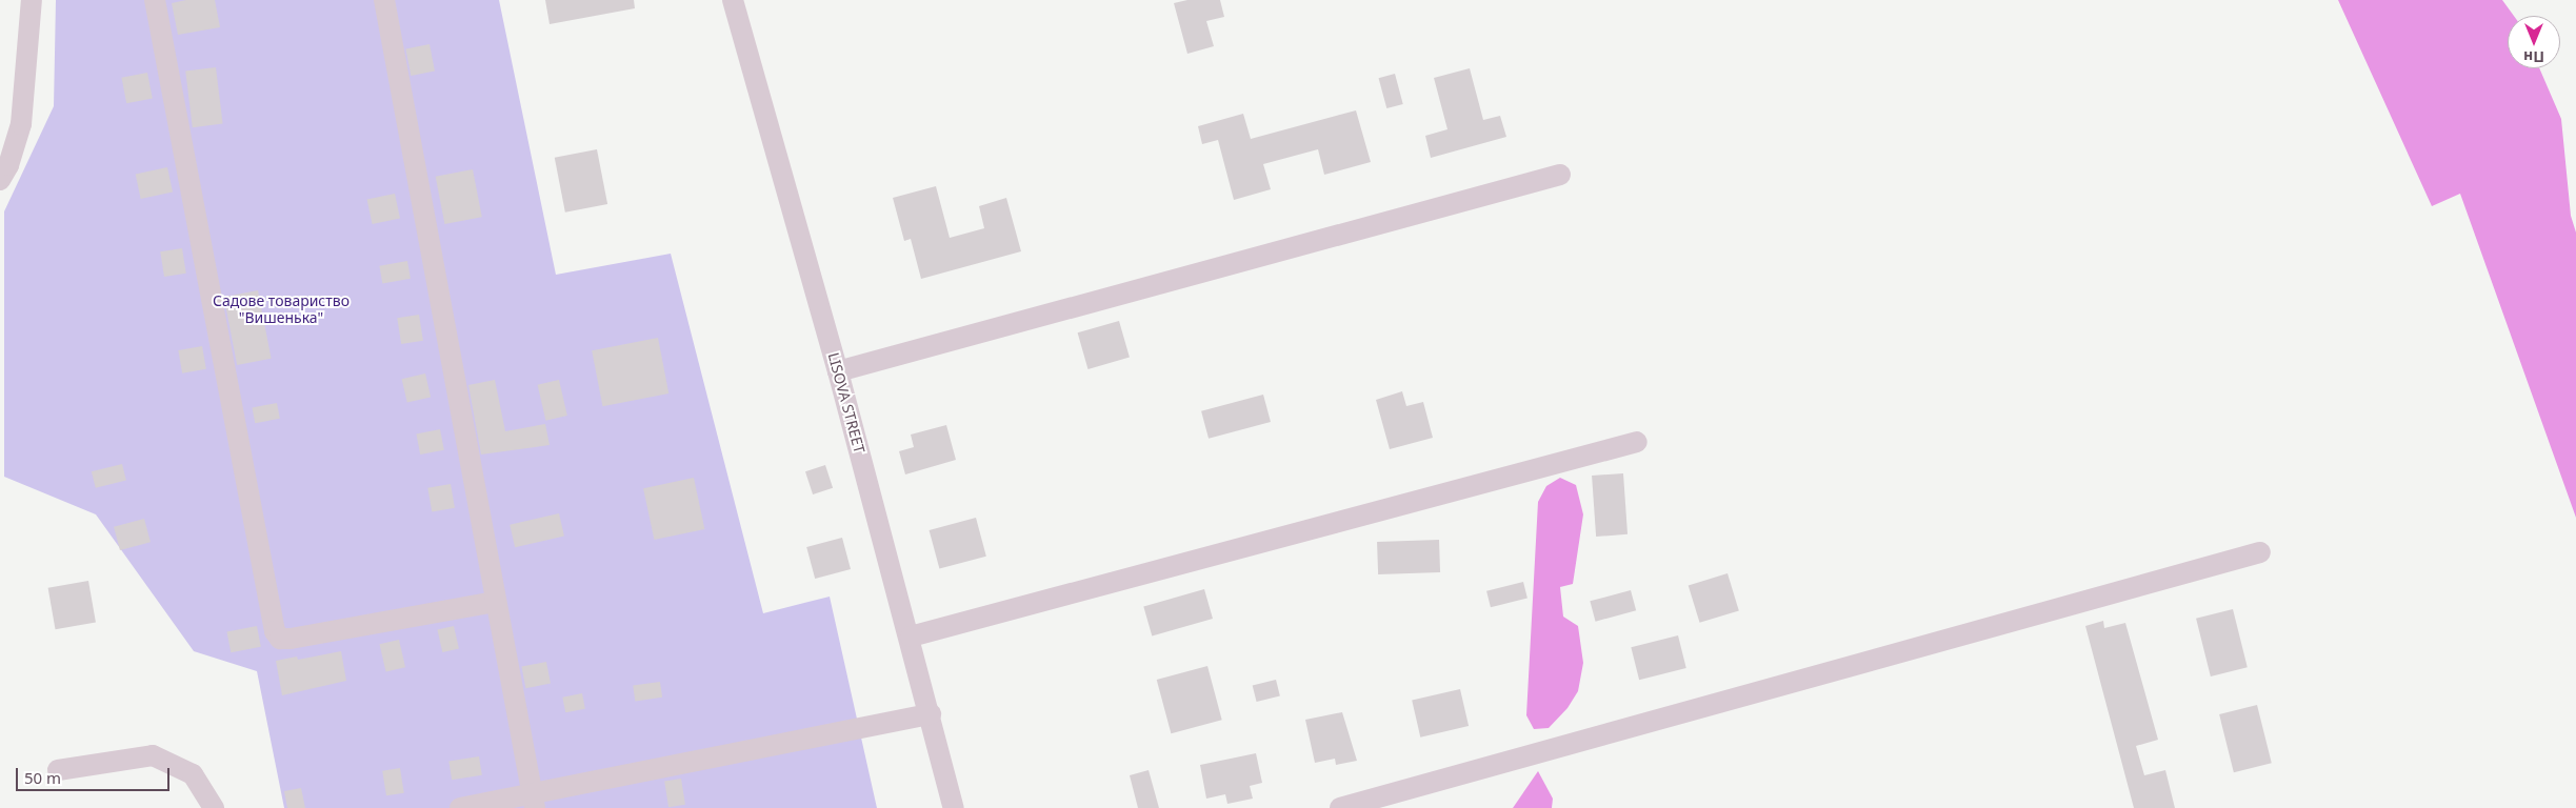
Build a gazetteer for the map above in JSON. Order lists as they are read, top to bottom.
{
  "streets": {
    "street": ["LISOVA STREET"]
  },
  "parks": ["Садове товариство \"Вишенька\""],
  "scale_bar": "50 m",
  "north": "bottom"
}
